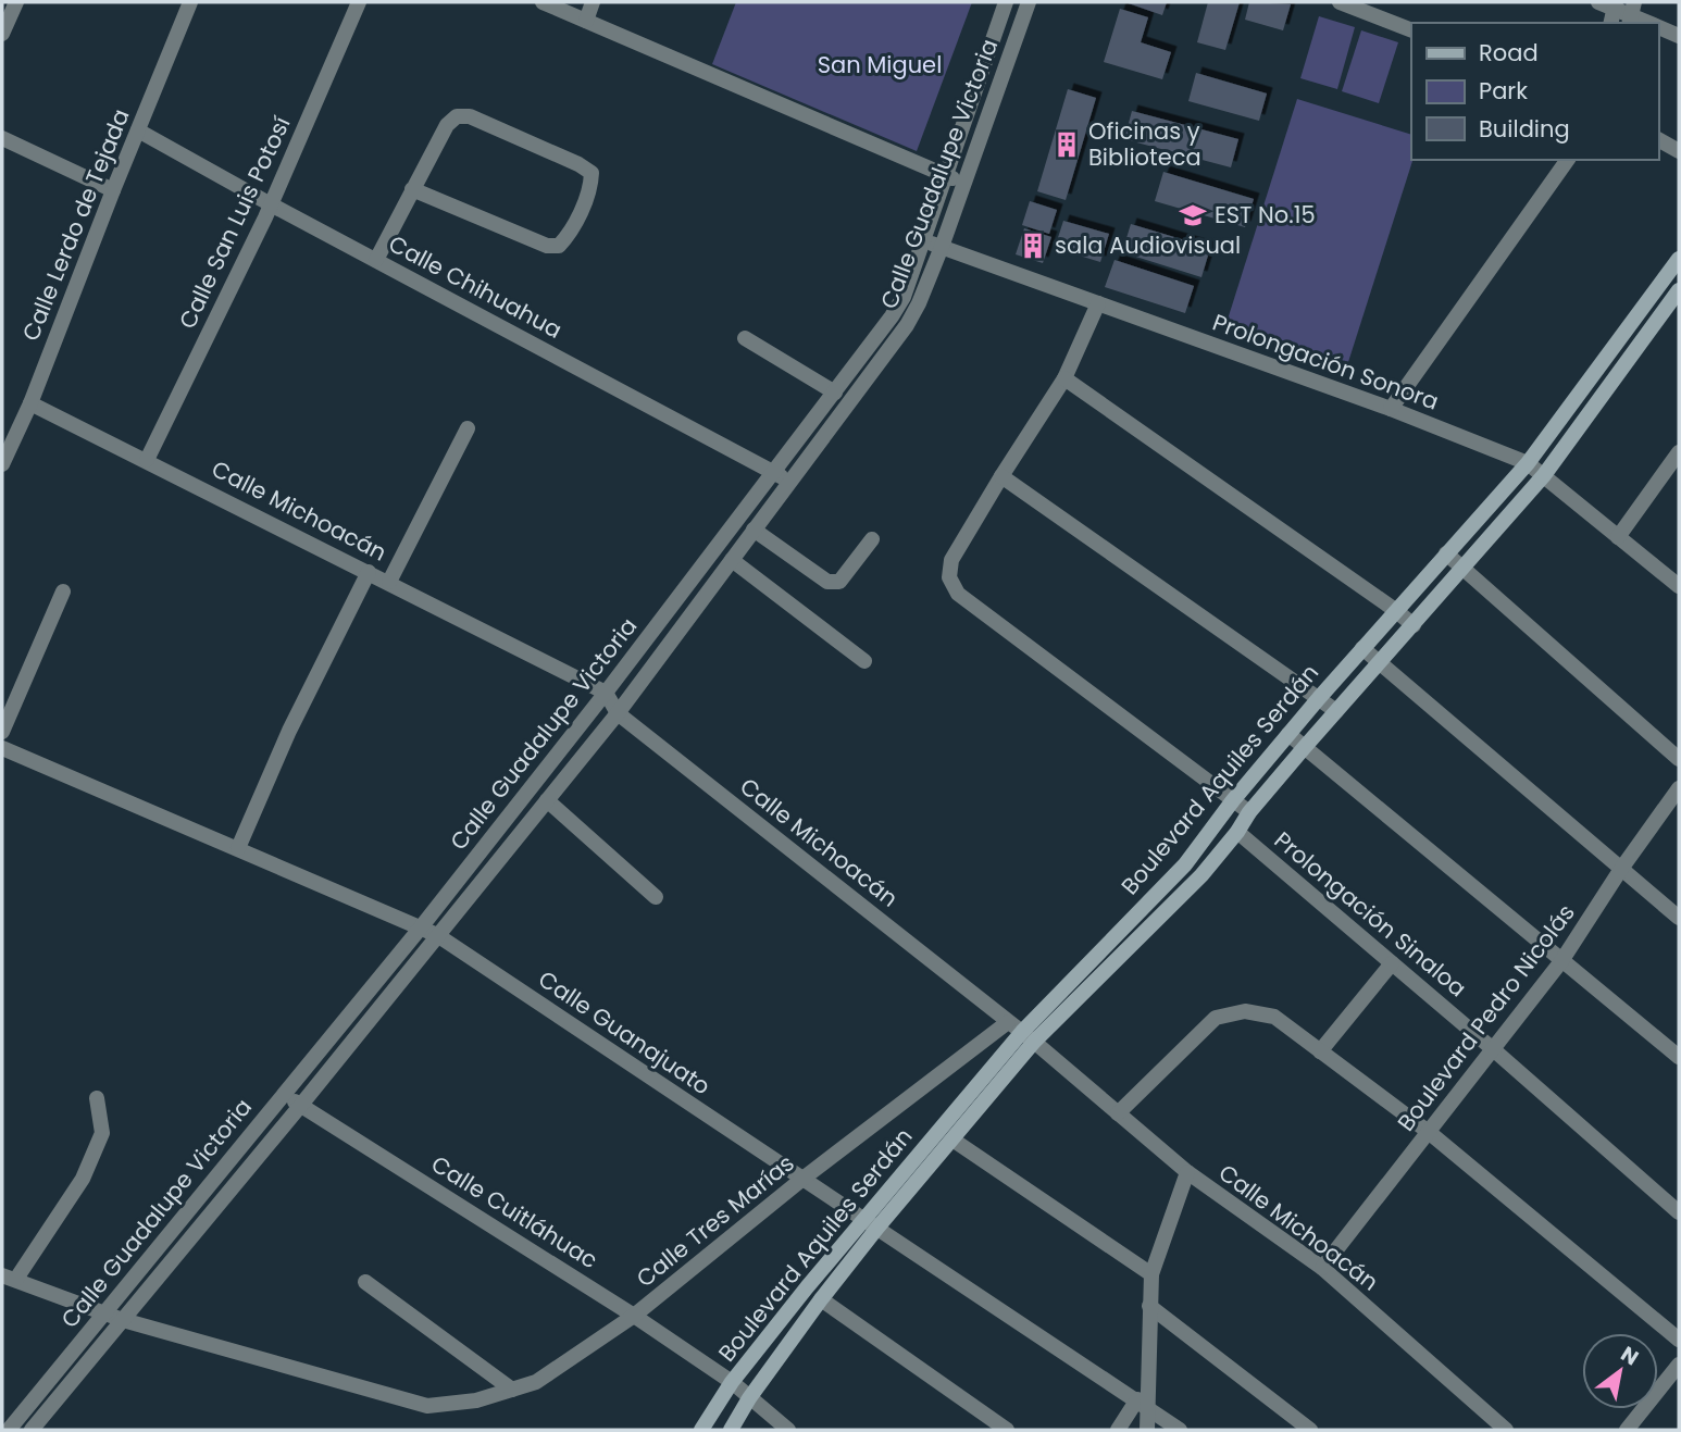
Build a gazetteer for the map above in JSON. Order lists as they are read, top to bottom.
{
  "streets": {
    "street": [
      "Calle Guadalupe Victoria",
      "Calle San Luis Potosí",
      "Calle Lerdo de Tejada",
      "Calle Chihuahua",
      "Prolongación Sonora",
      "Calle Michoacán",
      "Boulevard Aquiles Serdán",
      "Prolongación Sinaloa",
      "Boulevard Pedro Nicolás",
      "Calle Guanajuato",
      "Calle Cuitláhuac",
      "Calle Tres Marías"
    ]
  },
  "crossings": [
    ["Calle Guadalupe Victoria", "Calle Chihuahua"],
    ["Calle Guadalupe Victoria", "Prolongación Sonora"],
    ["Calle Guadalupe Victoria", "Calle Michoacán"],
    ["Calle Guadalupe Victoria", "Calle Guanajuato"],
    ["Calle Guadalupe Victoria", "Calle Cuitláhuac"],
    ["Calle Guadalupe Victoria", "Calle Tres Marías"],
    ["Calle San Luis Potosí", "Calle Chihuahua"],
    ["Calle San Luis Potosí", "Calle Michoacán"],
    ["Calle Lerdo de Tejada", "Calle Chihuahua"],
    ["Calle Lerdo de Tejada", "Calle Michoacán"],
    ["Prolongación Sonora", "Boulevard Aquiles Serdán"],
    ["Calle Michoacán", "Boulevard Aquiles Serdán"],
    ["Calle Michoacán", "Boulevard Pedro Nicolás"],
    ["Calle Michoacán", "Calle Tres Marías"],
    ["Boulevard Aquiles Serdán", "Prolongación Sinaloa"],
    ["Boulevard Aquiles Serdán", "Calle Guanajuato"],
    ["Boulevard Aquiles Serdán", "Calle Cuitláhuac"],
    ["Prolongación Sinaloa", "Boulevard Pedro Nicolás"],
    ["Calle Guanajuato", "Calle Tres Marías"],
    ["Calle Cuitláhuac", "Calle Tres Marías"]
  ],
  "parks": ["San Miguel"],
  "places": {
    "building": ["Oficinas y Biblioteca", "sala Audiovisual"],
    "school or university": ["EST No.15"]
  },
  "legend": ["Road", "Park", "Building"],
  "north": "top right"
}
